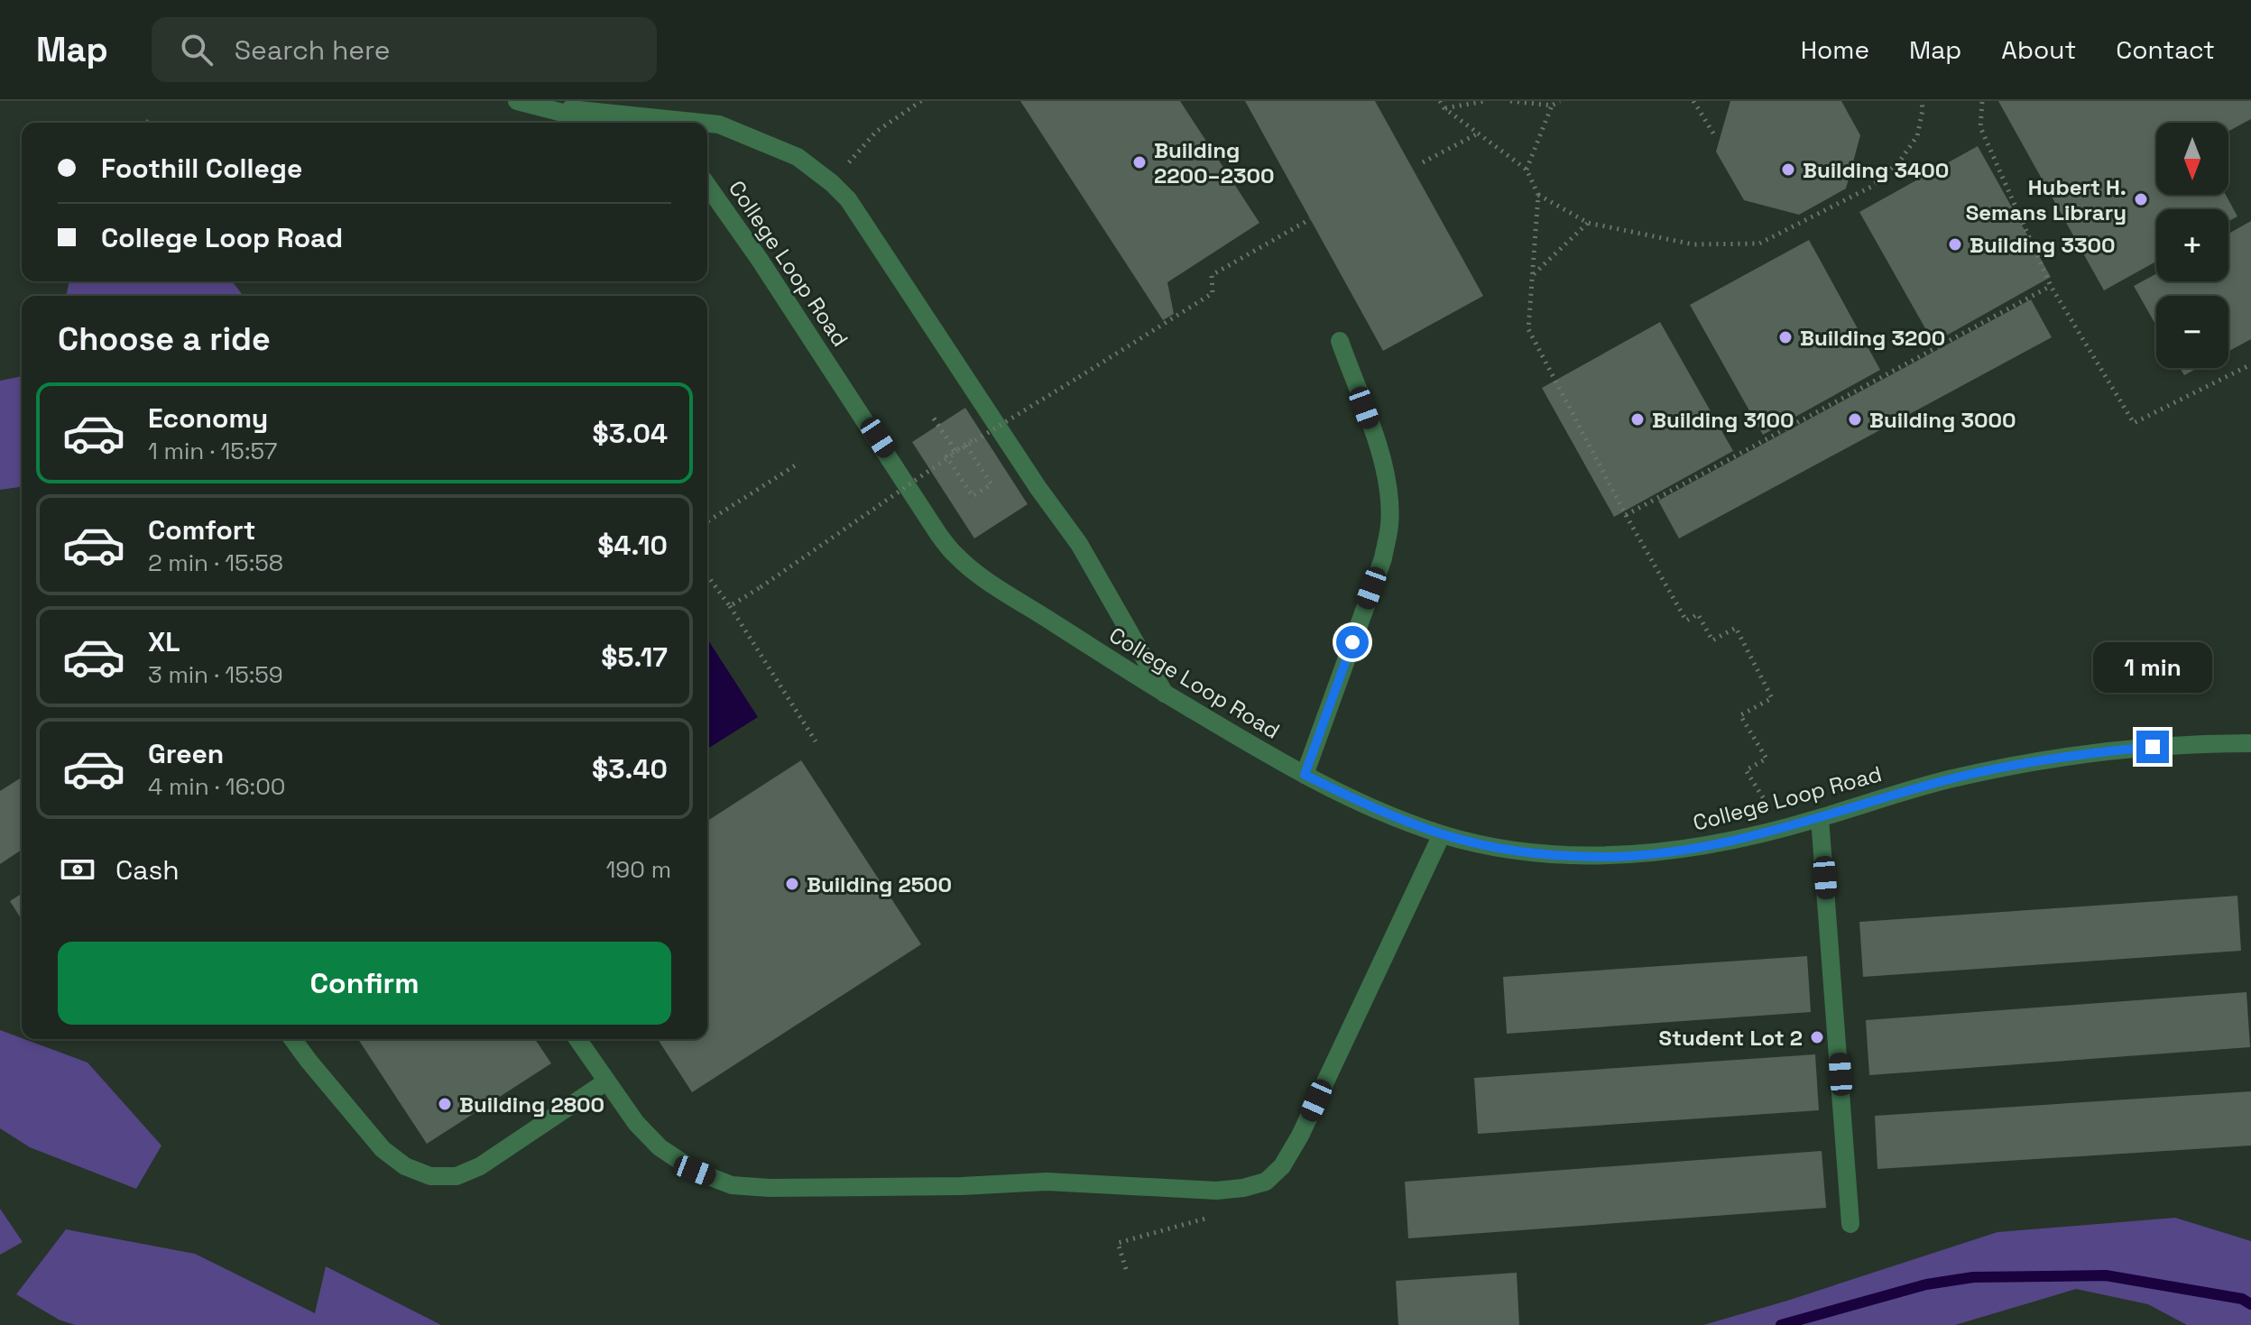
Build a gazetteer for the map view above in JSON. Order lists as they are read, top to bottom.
{
  "streets": {
    "street": ["College Loop Road"]
  },
  "places": [
    "Building 2200–2300",
    "Building 3400",
    "Hubert H. Semans Library",
    "Building 3300",
    "Building 3200",
    "Building 3100",
    "Building 3000",
    "Building 2500",
    "Student Lot 2",
    "Building 2800"
  ],
  "north": "bottom",
  "page": {
    "header": "Map",
    "search": "Search here",
    "nav": [
      "Home",
      "Map",
      "About",
      "Contact"
    ],
    "map_buttons": ["+", "−"],
    "banner": ["Foothill College", "College Loop Road"],
    "heading": "Choose a ride",
    "list": [
      {
        "name": "Economy",
        "note": "1 min · 15:57",
        "value": "$3.04"
      },
      {
        "name": "Comfort",
        "note": "2 min · 15:58",
        "value": "$4.10"
      },
      {
        "name": "XL",
        "note": "3 min · 15:59",
        "value": "$5.17"
      },
      {
        "name": "Green",
        "note": "4 min · 16:00",
        "value": "$3.40"
      }
    ],
    "bubble": "1 min",
    "pay": ["Cash", "190 m"],
    "buttons": "Confirm"
  }
}
